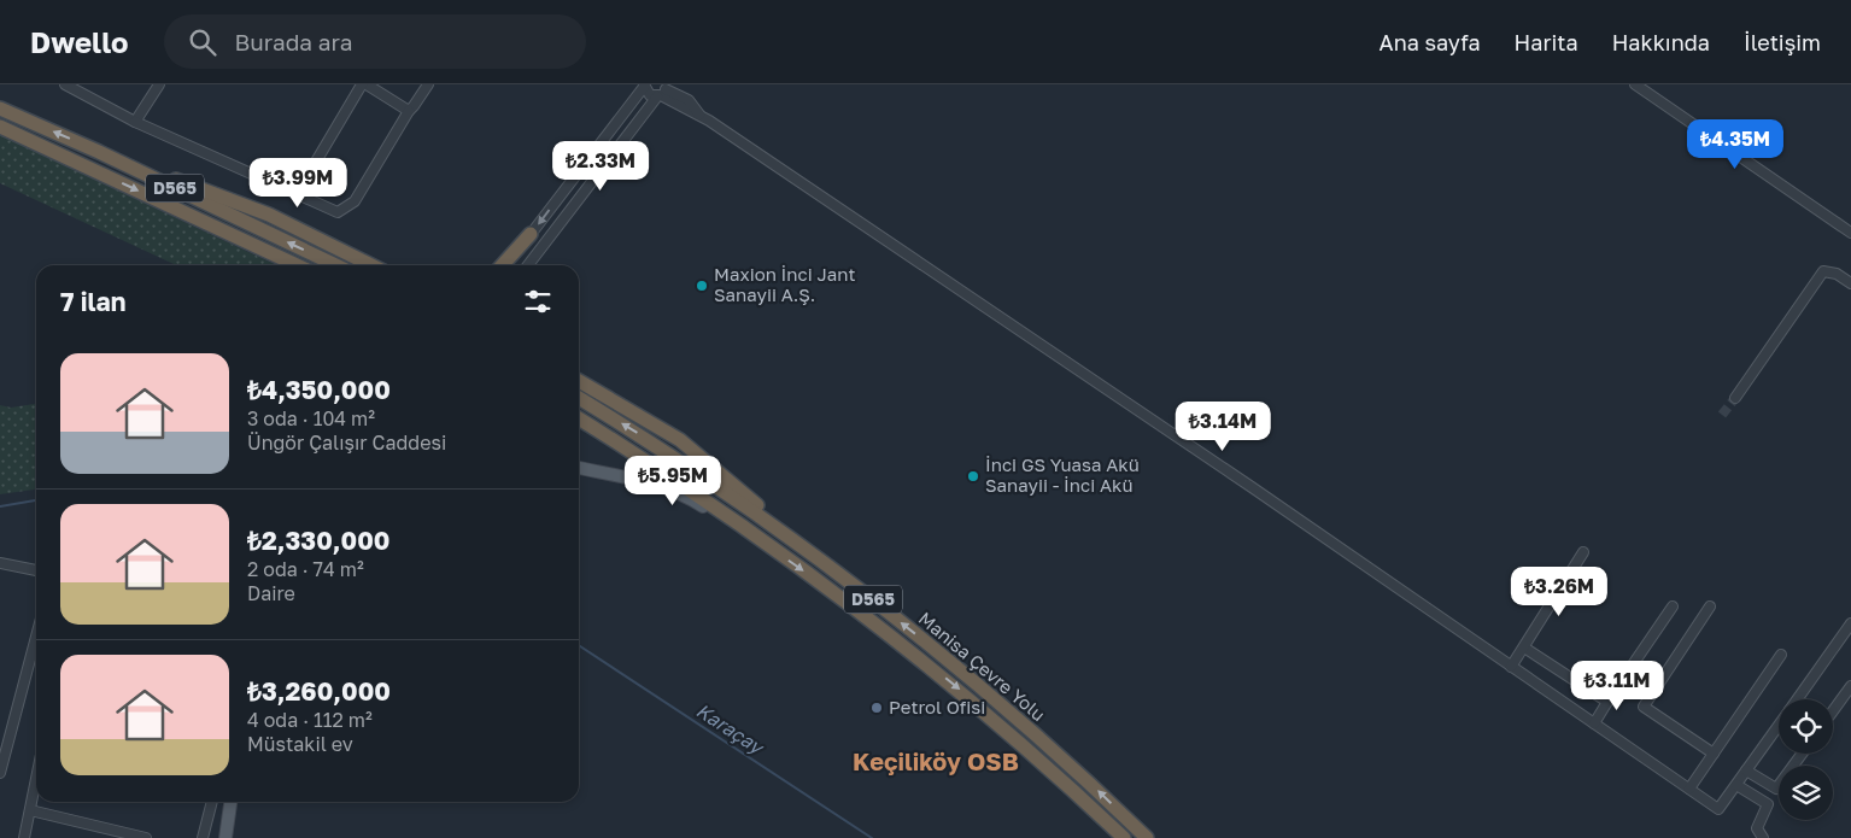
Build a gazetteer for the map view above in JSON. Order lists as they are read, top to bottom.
{
  "streets": {
    "highway": ["D565", "Manisa Çevre Yolu"]
  },
  "districts": ["Keçiliköy OSB"],
  "water": ["Karaçay"],
  "places": ["Maxion İnci Jant Sanayii A.Ş.", "İnci GS Yuasa Akü Sanayii - İnci Akü", "Petrol Ofisi"],
  "page": {
    "header": "Dwello",
    "search": "Burada ara",
    "nav": [
      "Ana sayfa",
      "Harita",
      "Hakkında",
      "İletişim"
    ],
    "price": [
      "₺4.35M",
      "₺2.33M",
      "₺3.99M",
      "₺3.14M",
      "₺5.95M",
      "₺3.26M",
      "₺3.11M"
    ],
    "heading": "7 ilan",
    "list": [
      {
        "name": "₺4,350,000",
        "note": "3 oda · 104 m² · Üngör Çalışır Caddesi"
      },
      {
        "name": "₺2,330,000",
        "note": "2 oda · 74 m² · Daire"
      },
      {
        "name": "₺3,260,000",
        "note": "4 oda · 112 m² · Müstakil ev"
      }
    ]
  }
}
